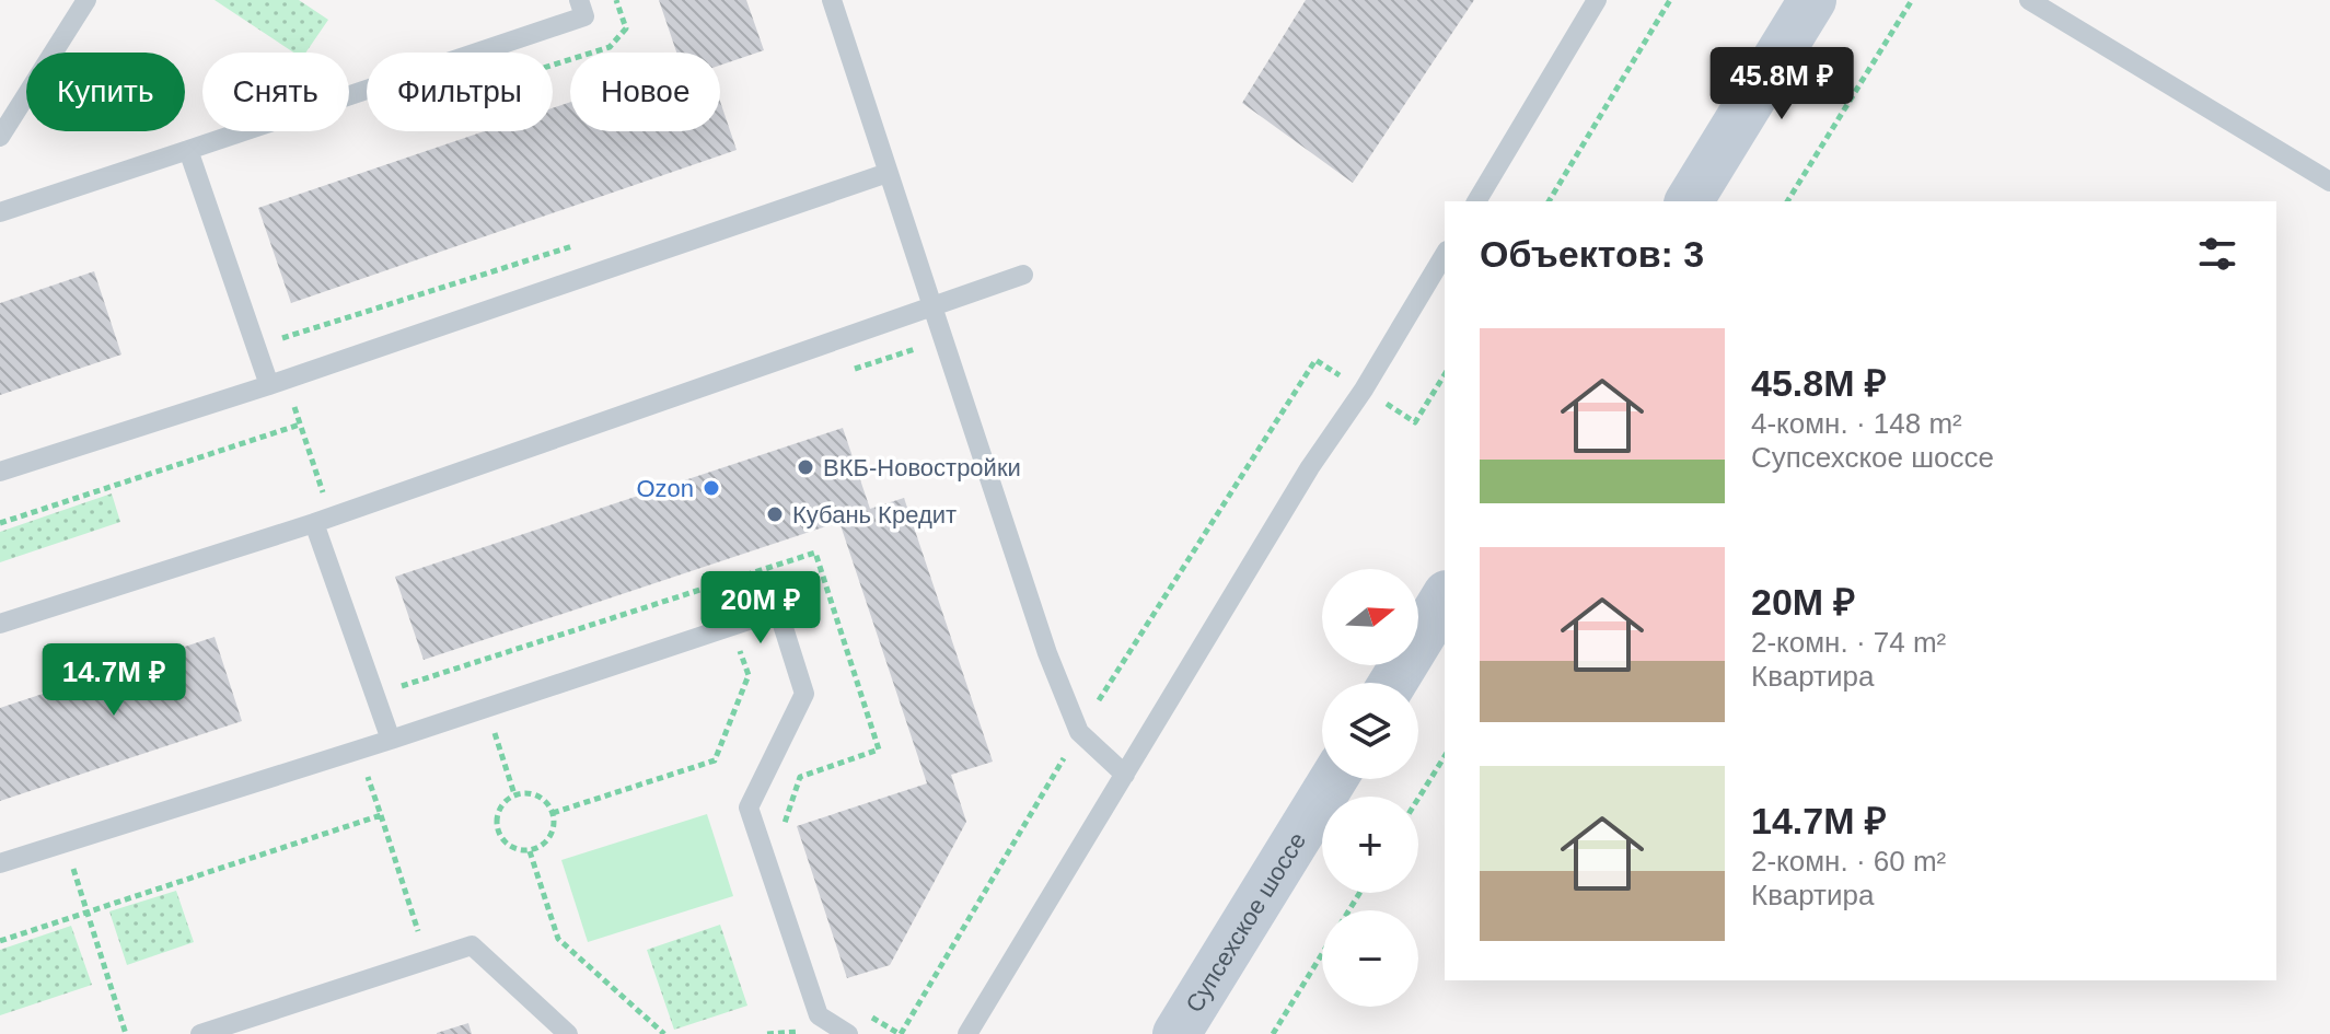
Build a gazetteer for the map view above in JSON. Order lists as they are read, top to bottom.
{
  "streets": {
    "main road": ["Супсехское шоссе"]
  },
  "places": ["ВКБ-Новостройки", "Ozon", "Кубань Кредит"],
  "north": "right",
  "page": {
    "price": ["45.8M ₽", "20M ₽", "14.7M ₽"],
    "chip": [
      "Купить",
      "Снять",
      "Фильтры",
      "Новое"
    ],
    "heading": "Объектов: 3",
    "list": [
      {
        "name": "45.8M ₽",
        "note": "4-комн. · 148 m² · Супсехское шоссе"
      },
      {
        "name": "20M ₽",
        "note": "2-комн. · 74 m² · Квартира"
      },
      {
        "name": "14.7M ₽",
        "note": "2-комн. · 60 m² · Квартира"
      }
    ],
    "map_buttons": ["+", "−"]
  }
}
